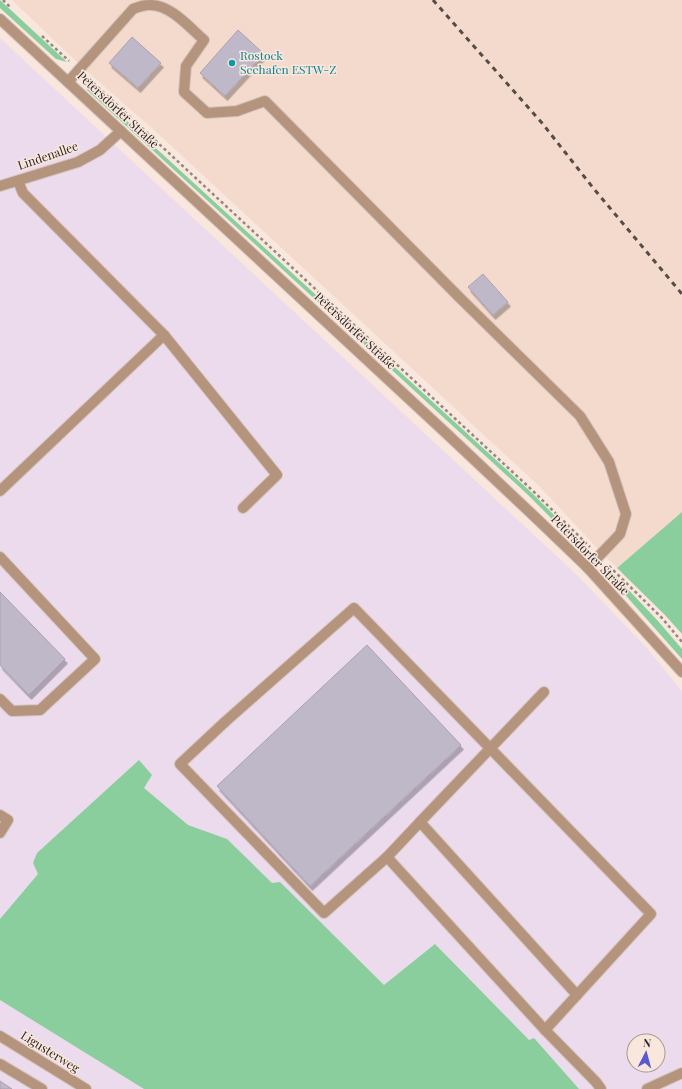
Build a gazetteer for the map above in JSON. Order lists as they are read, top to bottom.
{
  "streets": {
    "street": ["Petersdorfer Straße", "Lindenallee", "Ligusterweg"]
  },
  "crossings": [
    ["Petersdorfer Straße", "Lindenallee"]
  ],
  "places": ["Rostock Seehafen ESTW-Z"],
  "north": "top"
}
